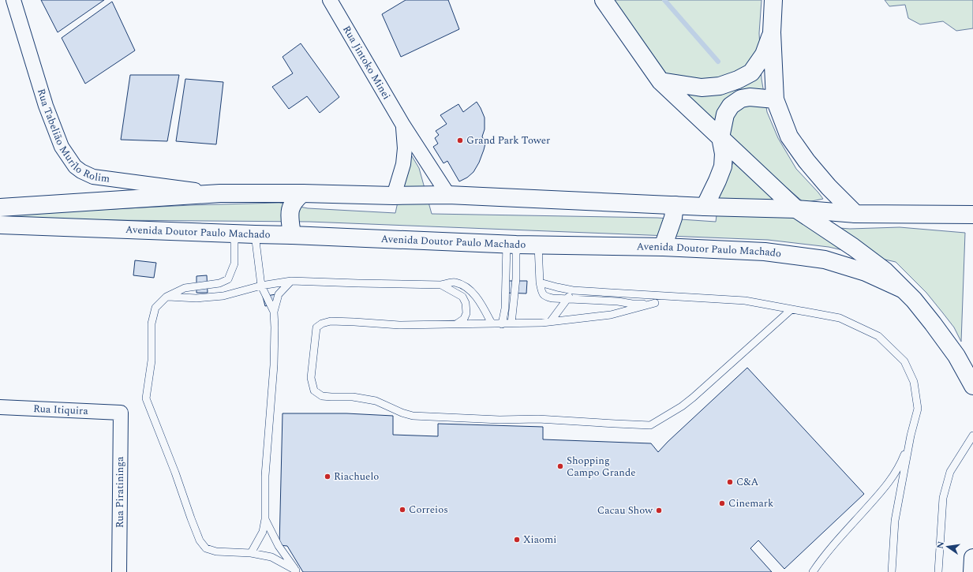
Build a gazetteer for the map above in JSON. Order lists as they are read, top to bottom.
{
  "streets": {
    "street": [
      "Rua Jintoko Minei",
      "Rua Tabelião Murilo Rolim",
      "Avenida Doutor Paulo Machado",
      "Rua Itiquira",
      "Rua Piratininga"
    ]
  },
  "crossings": [
    ["Rua Itiquira", "Rua Piratininga"]
  ],
  "places": [
    "Grand Park Tower",
    "Shopping Campo Grande",
    "Riachuelo",
    "C&A",
    "Cinemark",
    "Correios",
    "Cacau Show",
    "Xiaomi"
  ],
  "north": "left"
}
